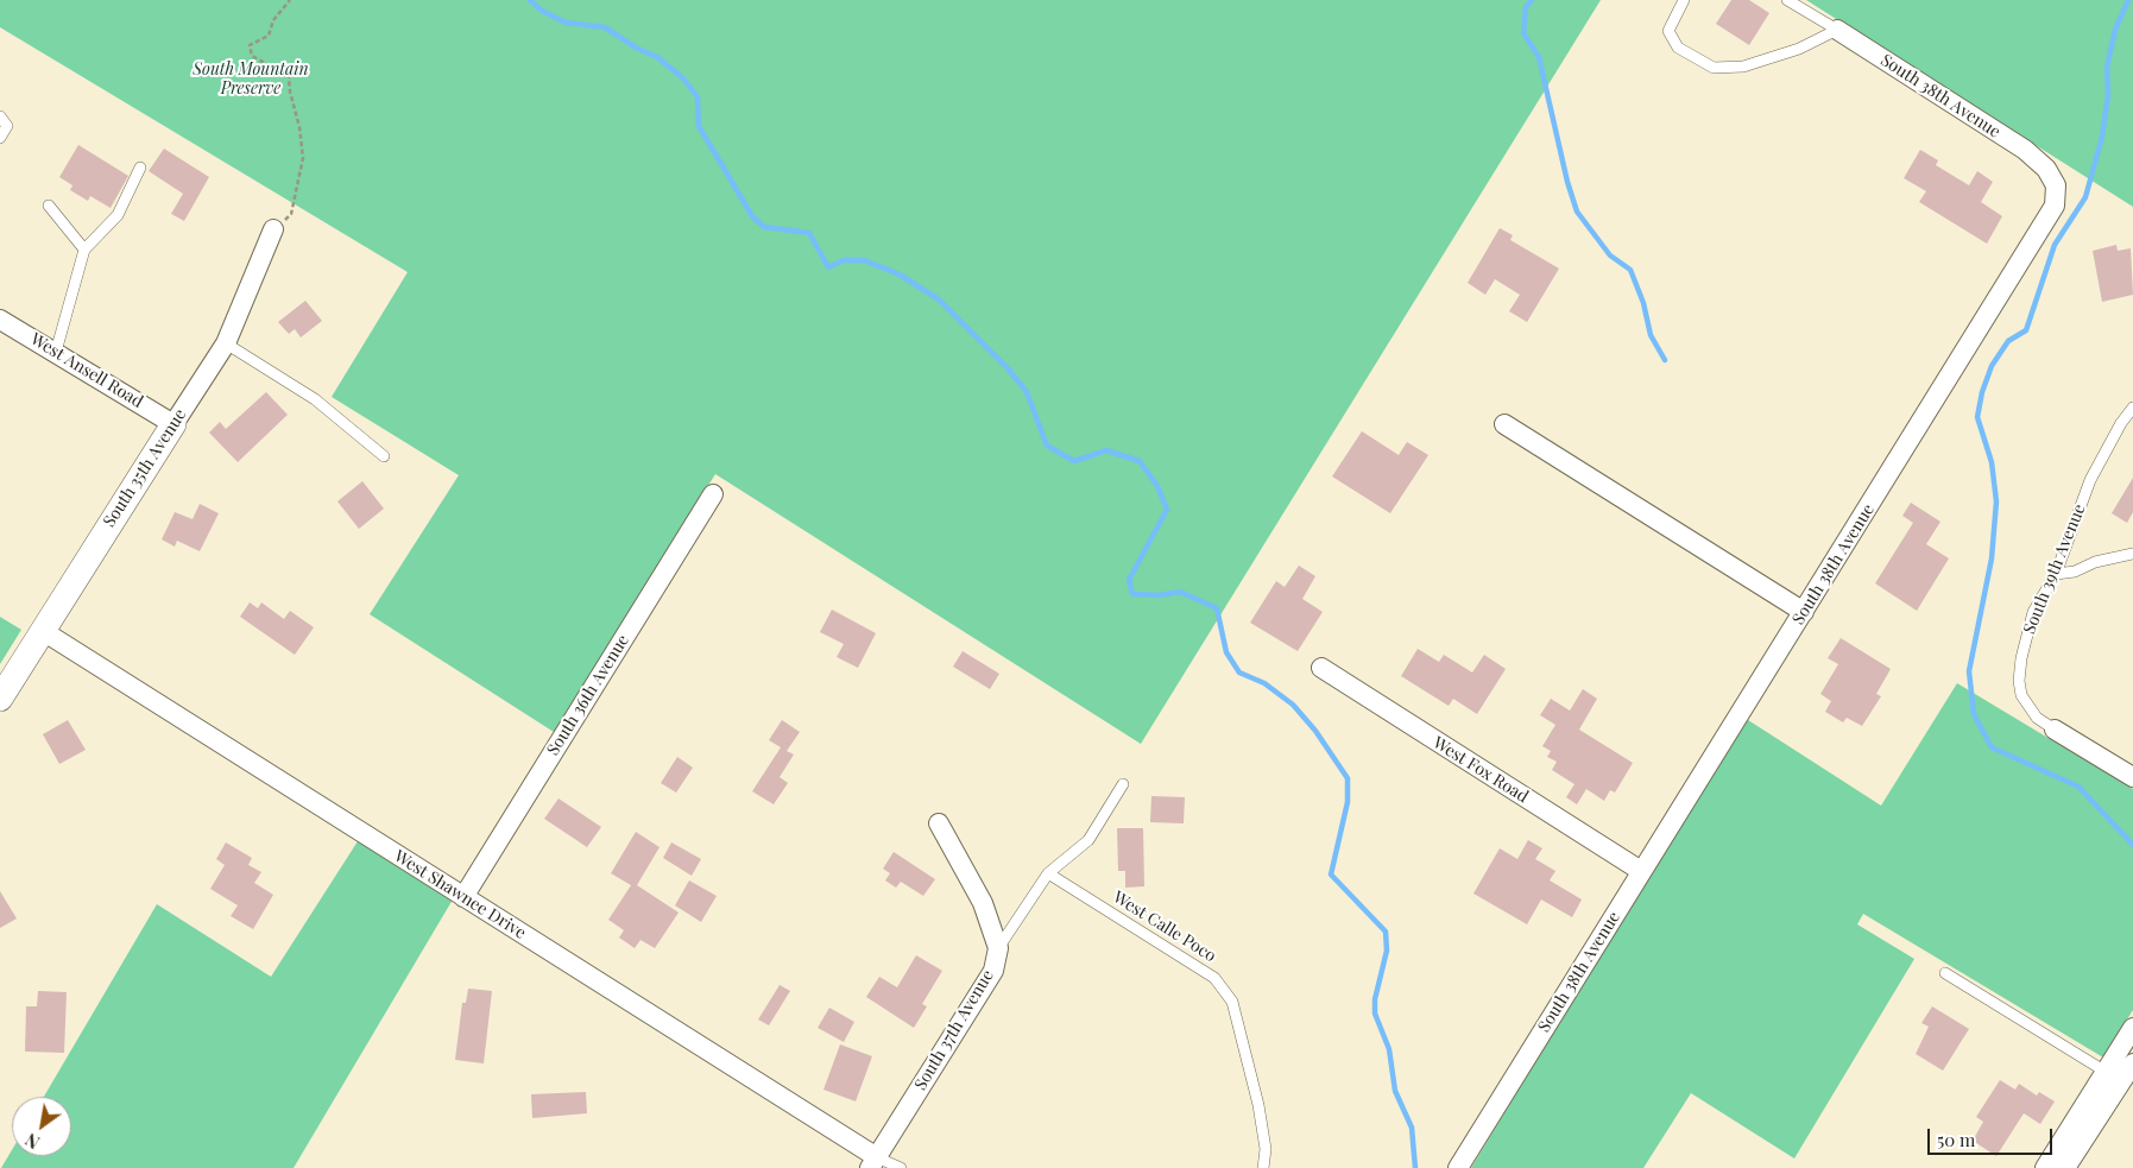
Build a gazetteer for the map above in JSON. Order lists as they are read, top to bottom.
{
  "streets": {
    "street": [
      "South 38th Avenue",
      "West Ansell Road",
      "South 35th Avenue",
      "South 39th Avenue",
      "South 36th Avenue",
      "West Fox Road",
      "West Shawnee Drive",
      "South 37th Avenue"
    ],
    "lane": ["West Calle Poco"]
  },
  "crossings": [
    ["South 38th Avenue", "West Fox Road"],
    ["West Ansell Road", "South 35th Avenue"],
    ["South 35th Avenue", "West Shawnee Drive"],
    ["South 36th Avenue", "West Shawnee Drive"],
    ["West Shawnee Drive", "South 37th Avenue"]
  ],
  "parks": ["South Mountain Preserve"],
  "scale_bar": "50 m",
  "north": "bottom left"
}
